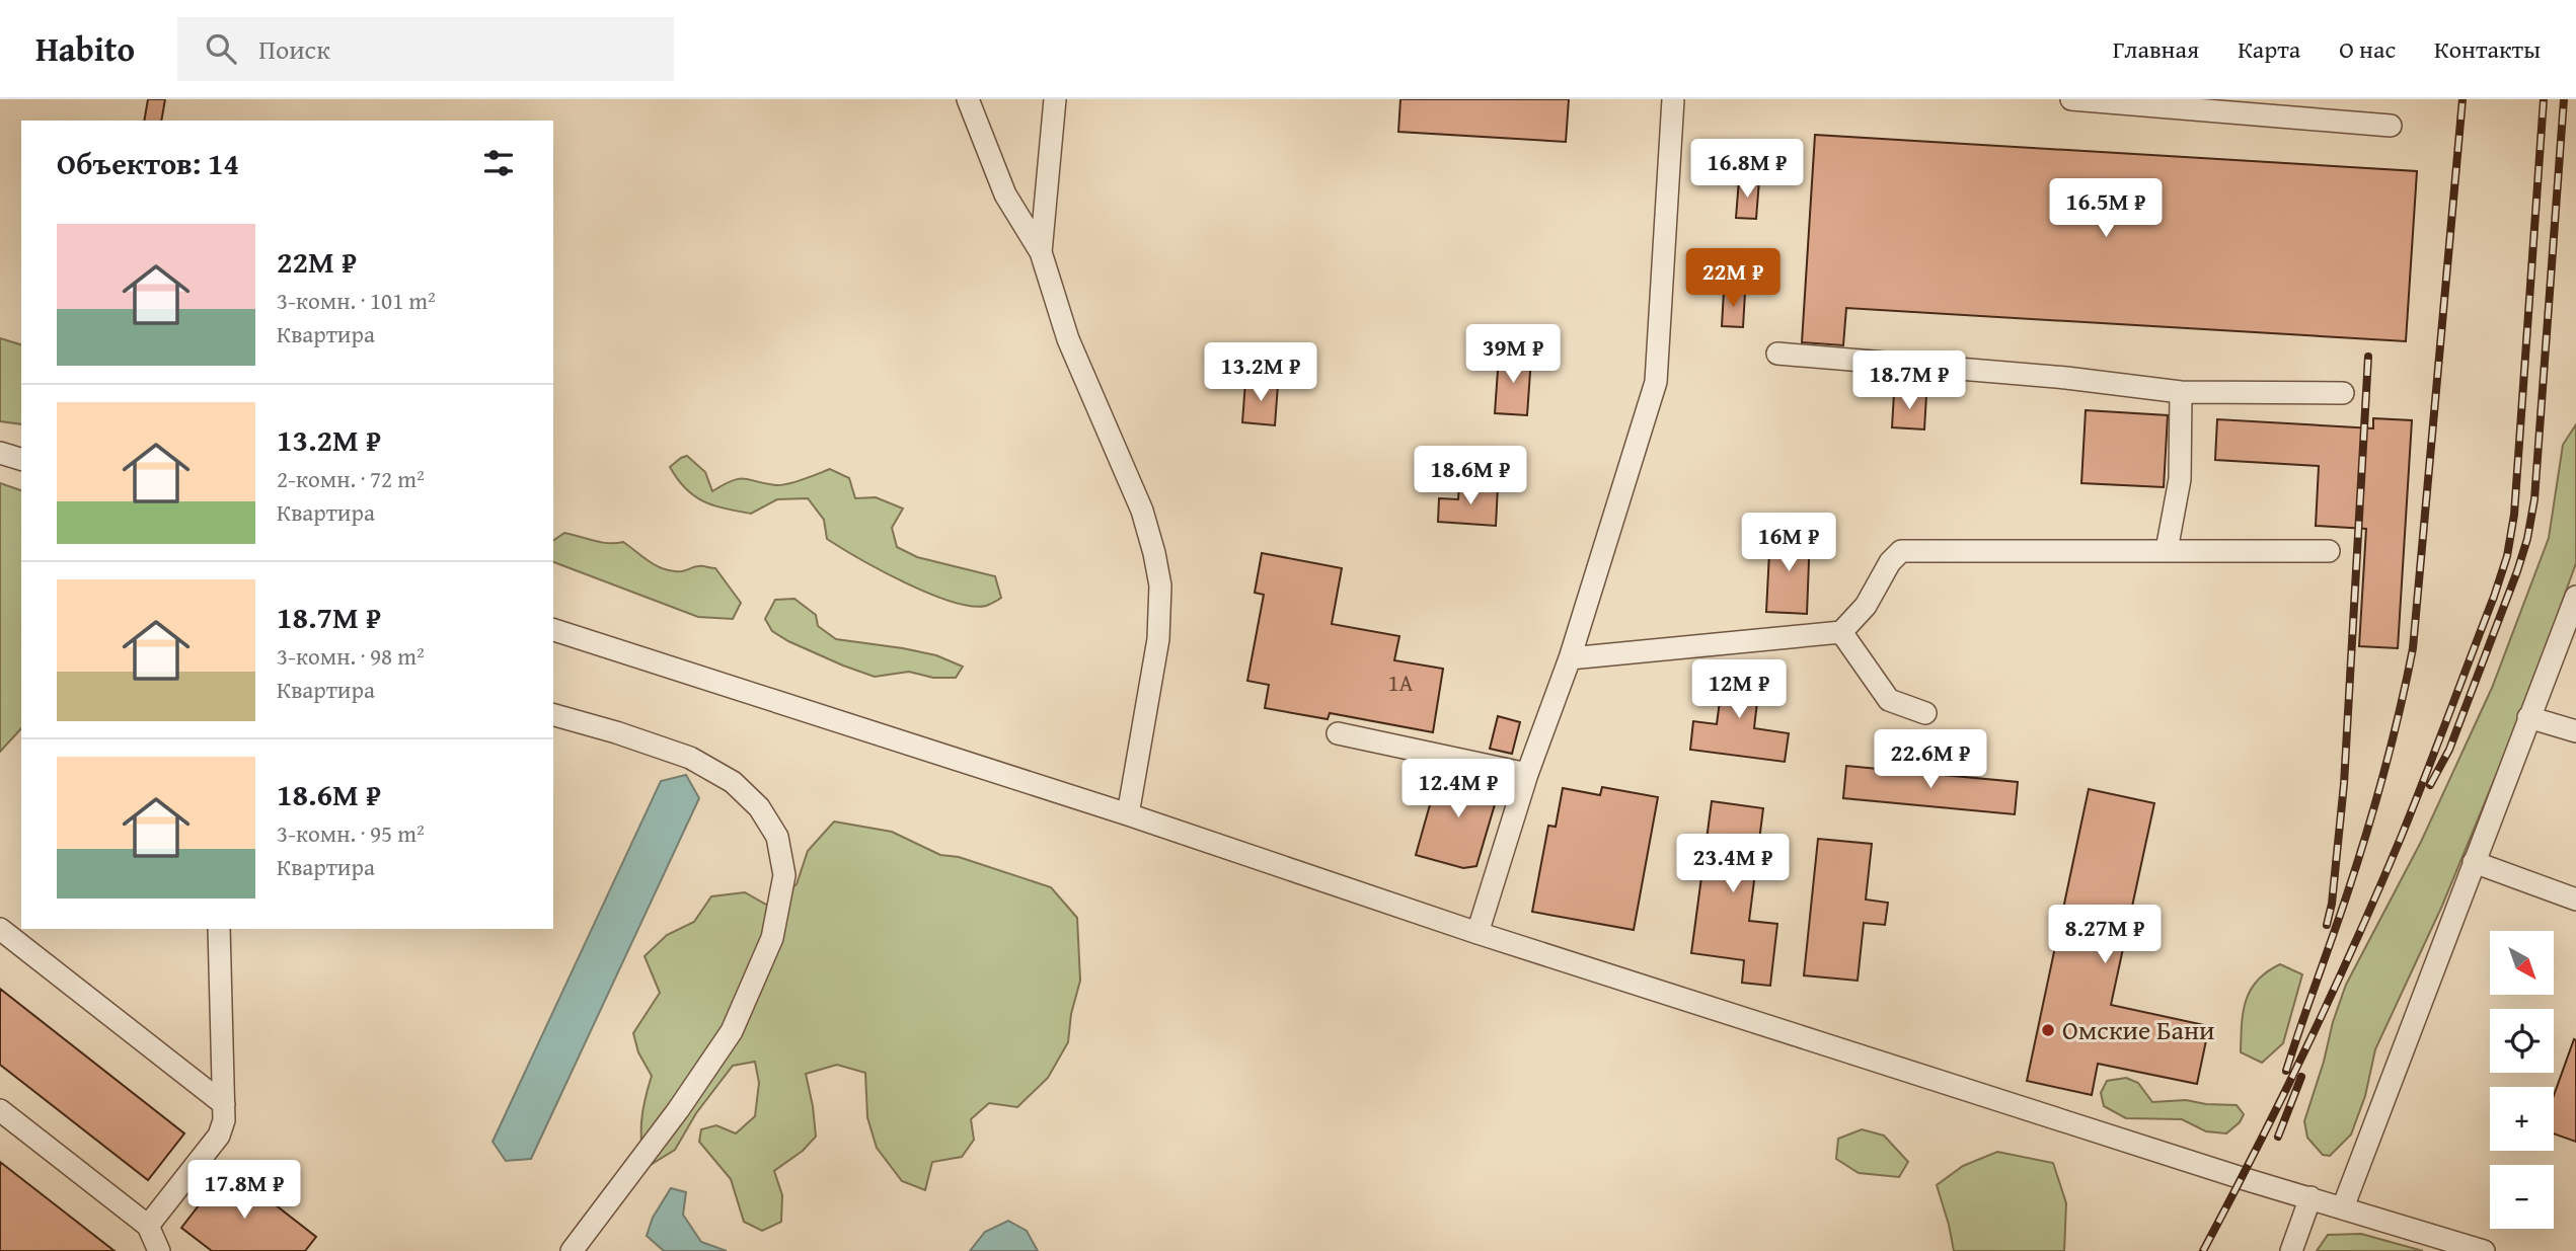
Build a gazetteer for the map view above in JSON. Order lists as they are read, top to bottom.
{
  "places": ["Омские Бани"],
  "house_numbers": ["1А"],
  "north": "bottom right",
  "page": {
    "header": "Habito",
    "search": "Поиск",
    "nav": [
      "Главная",
      "Карта",
      "О нас",
      "Контакты"
    ],
    "heading": "Объектов: 14",
    "price": [
      "16.8M ₽",
      "16.5M ₽",
      "22M ₽",
      "39M ₽",
      "13.2M ₽",
      "18.7M ₽",
      "18.6M ₽",
      "16M ₽",
      "12M ₽",
      "22.6M ₽",
      "12.4M ₽",
      "23.4M ₽",
      "8.27M ₽",
      "17.8M ₽"
    ],
    "list": [
      {
        "name": "22M ₽",
        "note": "3-комн. · 101 m² · Квартира"
      },
      {
        "name": "13.2M ₽",
        "note": "2-комн. · 72 m² · Квартира"
      },
      {
        "name": "18.7M ₽",
        "note": "3-комн. · 98 m² · Квартира"
      },
      {
        "name": "18.6M ₽",
        "note": "3-комн. · 95 m² · Квартира"
      }
    ],
    "map_buttons": ["+", "−"]
  }
}
